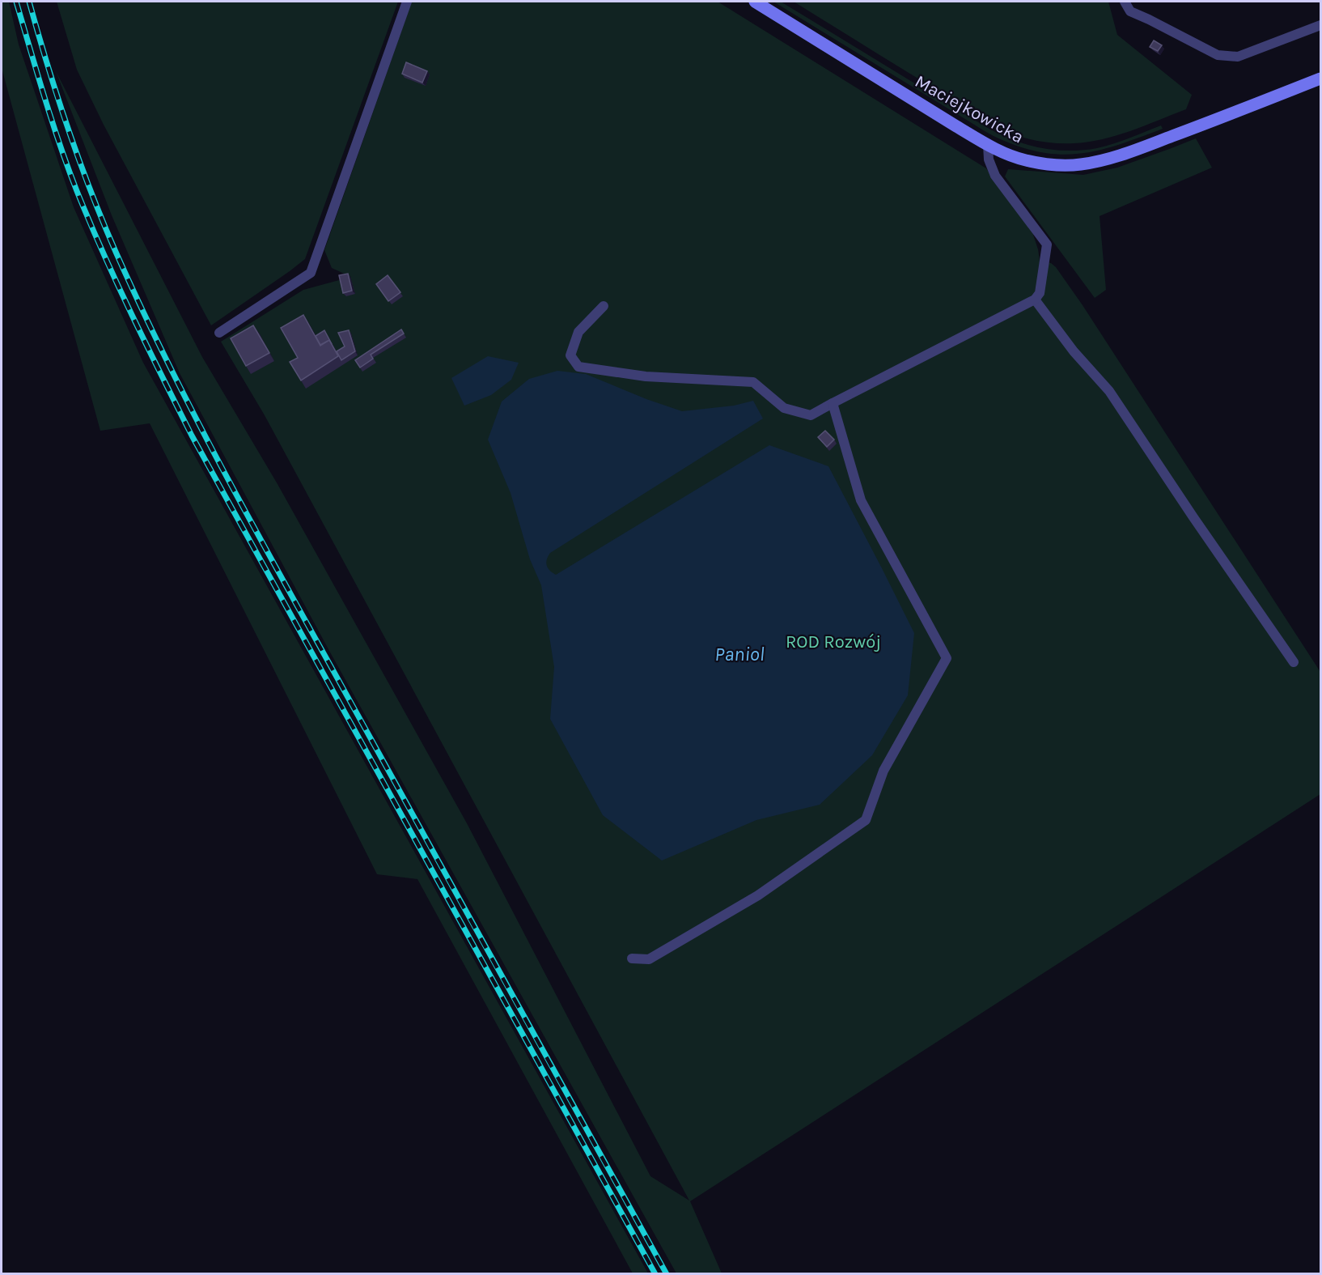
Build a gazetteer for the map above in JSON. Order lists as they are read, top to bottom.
{
  "streets": {
    "street": ["Maciejkowicka"]
  },
  "water": ["Paniol"],
  "parks": ["ROD Rozwój"]
}
